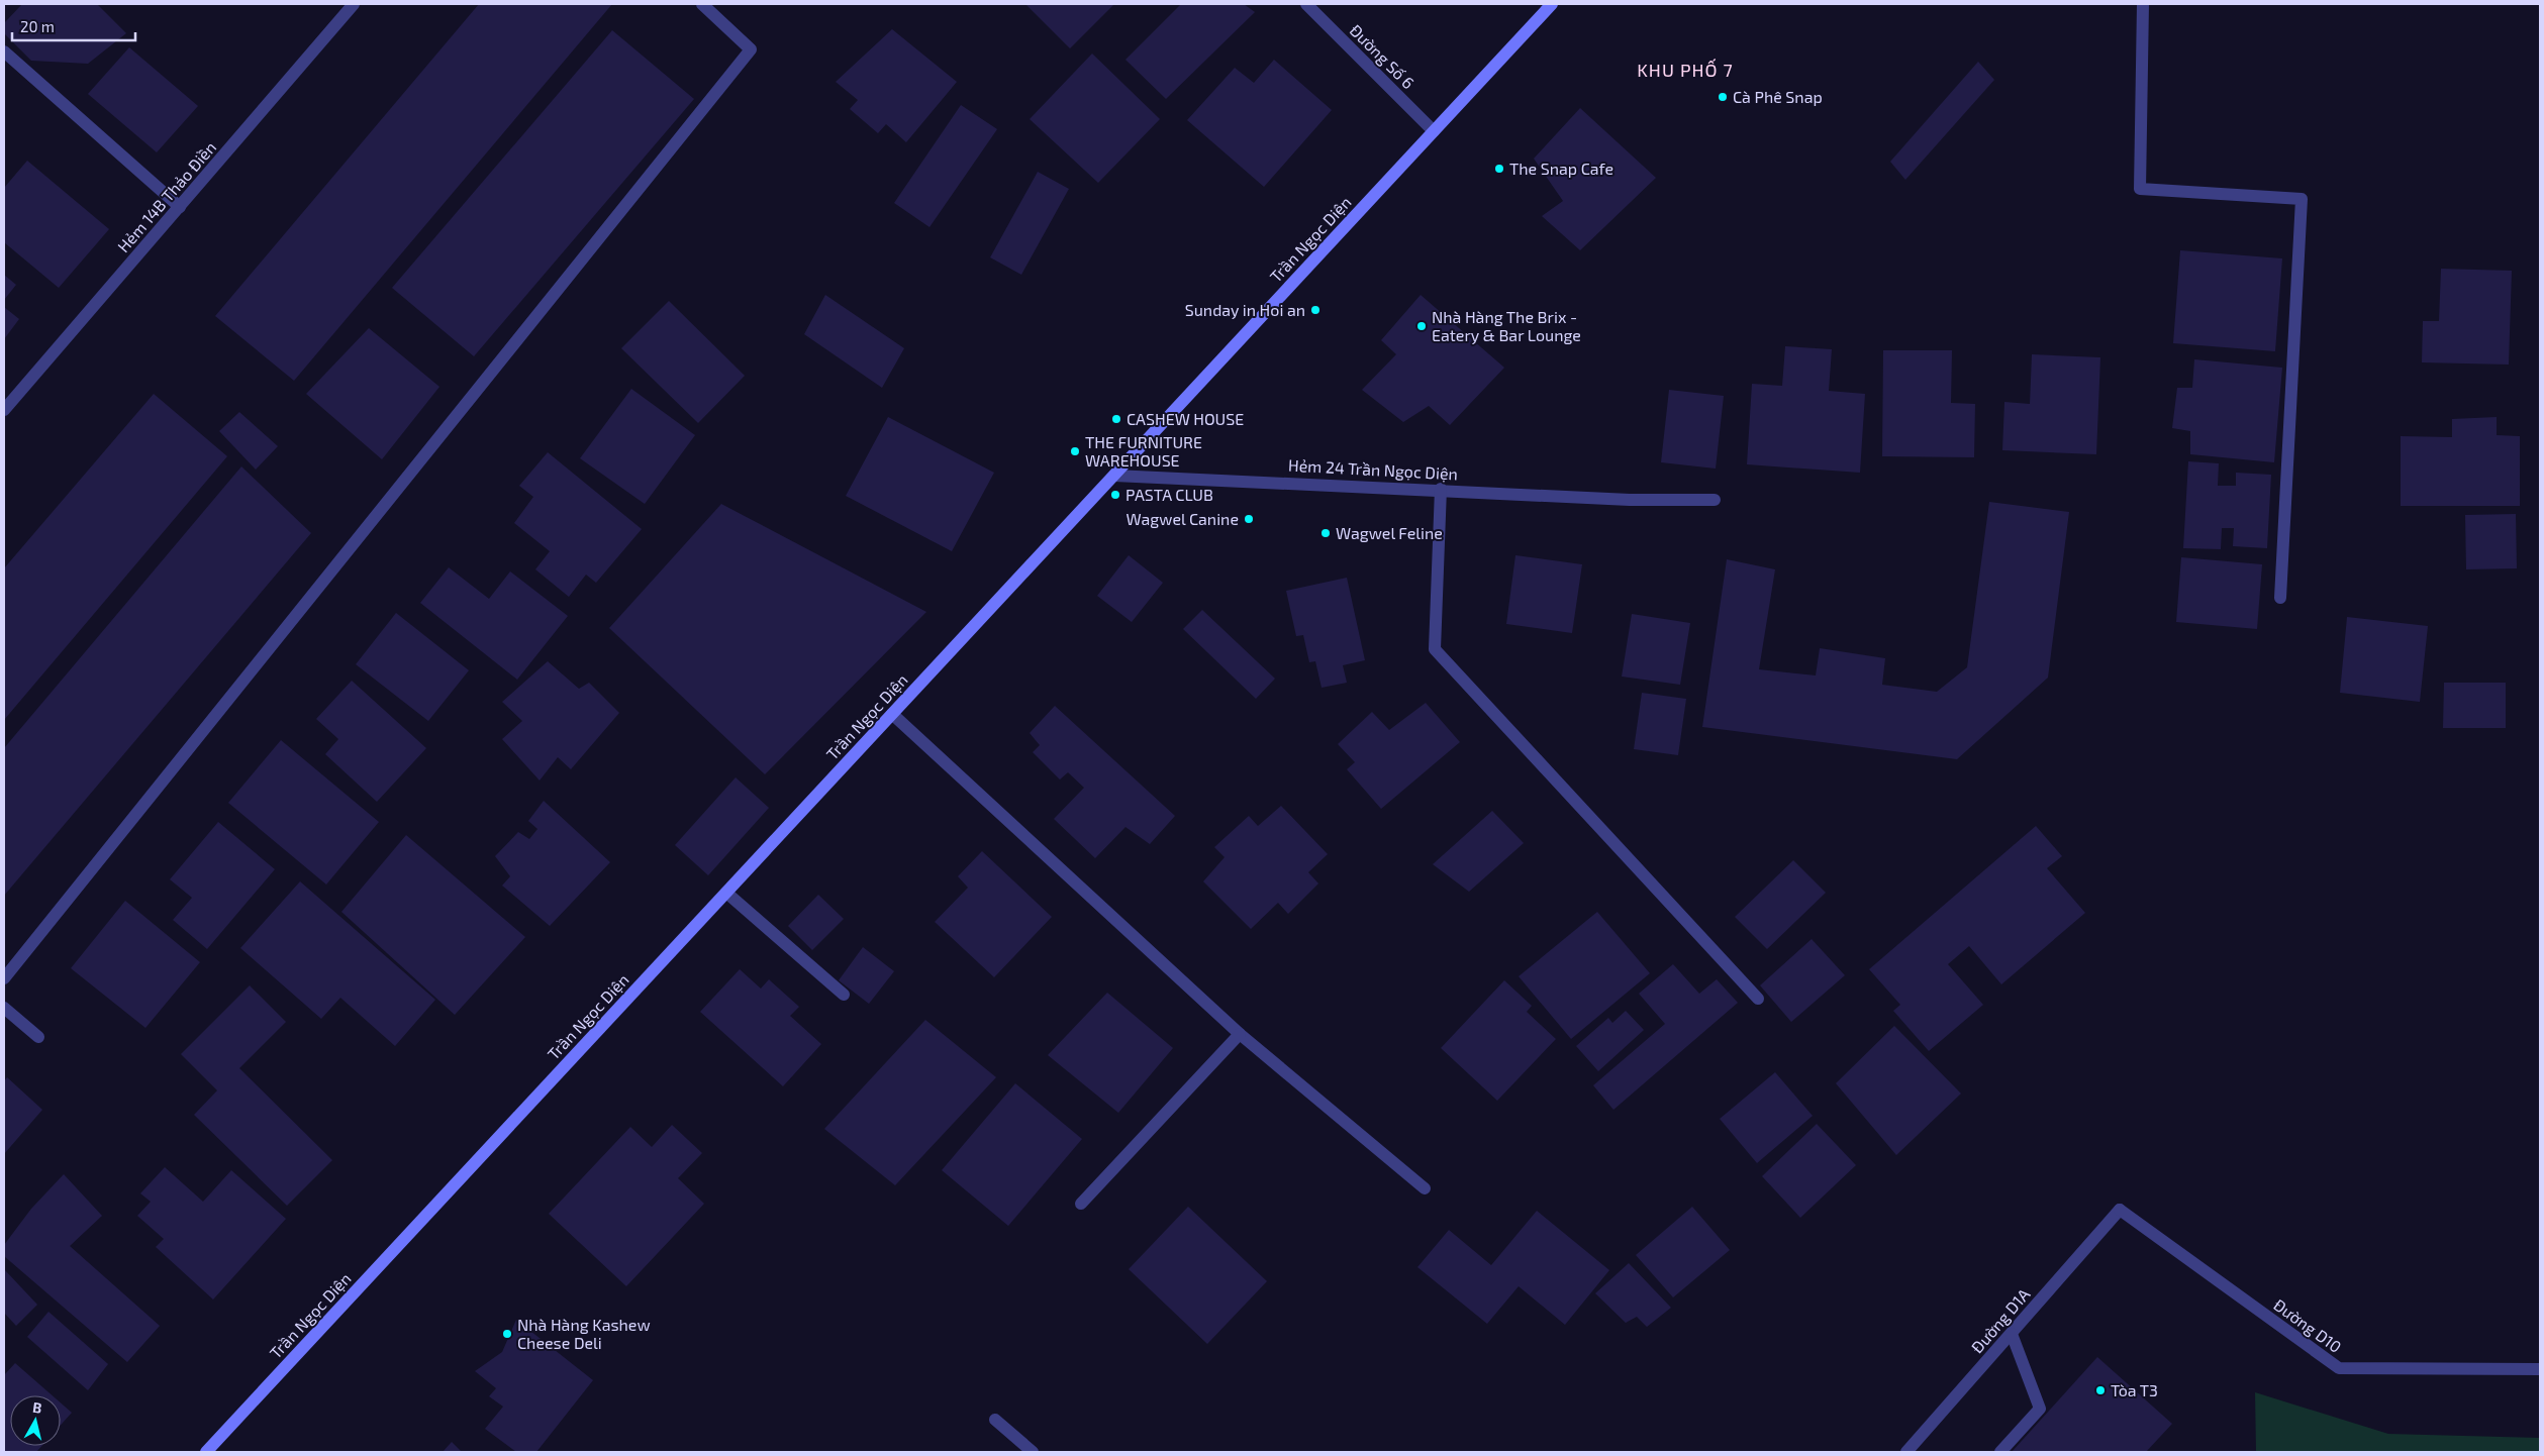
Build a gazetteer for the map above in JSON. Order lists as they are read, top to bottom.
{
  "streets": {
    "street": [
      "Đường Số 6",
      "Hẻm 14B Thảo Điền",
      "Trần Ngọc Diện",
      "Hẻm 24 Trần Ngọc Diện",
      "Đường D1A",
      "Đường D10"
    ]
  },
  "crossings": [
    ["Đường Số 6", "Trần Ngọc Diện"],
    ["Trần Ngọc Diện", "Hẻm 24 Trần Ngọc Diện"],
    ["Đường D1A", "Đường D10"]
  ],
  "districts": ["KHU PHỐ 7"],
  "places": [
    "Cà Phê Snap",
    "The Snap Cafe",
    "Sunday in Hoi an",
    "Nhà Hàng The Brix - Eatery & Bar Lounge",
    "CASHEW HOUSE",
    "THE FURNITURE WAREHOUSE",
    "PASTA CLUB",
    "Wagwel Canine",
    "Wagwel Feline",
    "Nhà Hàng Kashew Cheese Deli",
    "Tòa T3"
  ],
  "scale_bar": "20 m",
  "north": "top"
}
